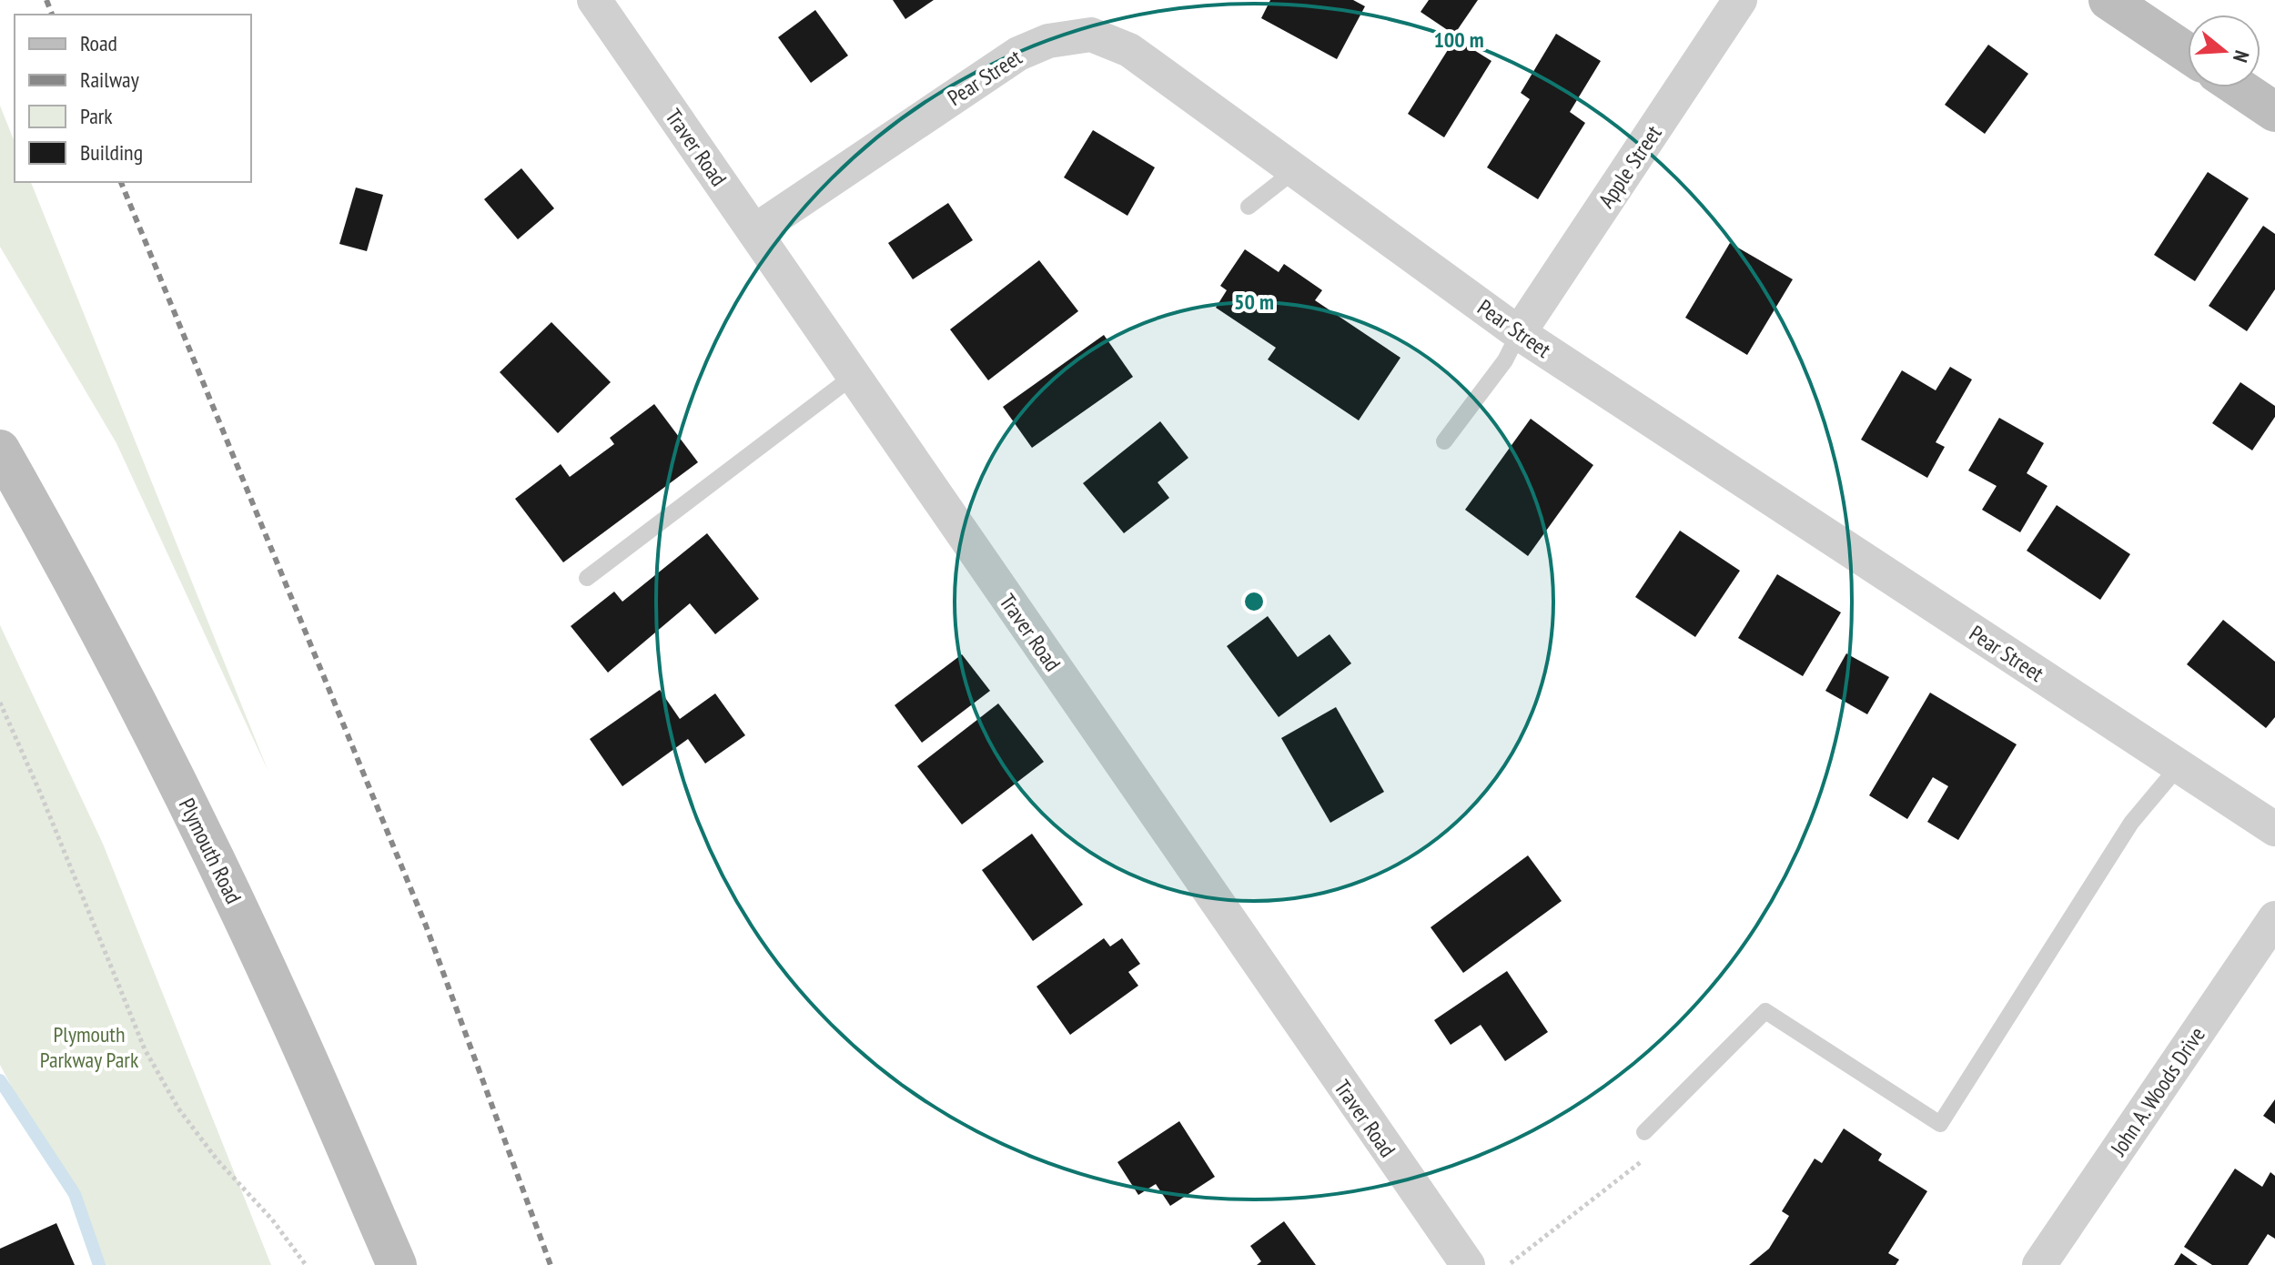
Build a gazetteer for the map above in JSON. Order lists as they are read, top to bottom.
{
  "streets": {
    "main road": ["Plymouth Road"],
    "street": [
      "Pear Street",
      "Traver Road",
      "Apple Street",
      "John A. Woods Drive"
    ]
  },
  "crossings": [
    ["Pear Street", "Traver Road"],
    ["Pear Street", "Apple Street"]
  ],
  "parks": ["Plymouth Parkway Park"],
  "legend": [
    "Road",
    "Railway",
    "Park",
    "Building"
  ],
  "north": "right",
  "rings": ["100 m", "50 m"]
}
